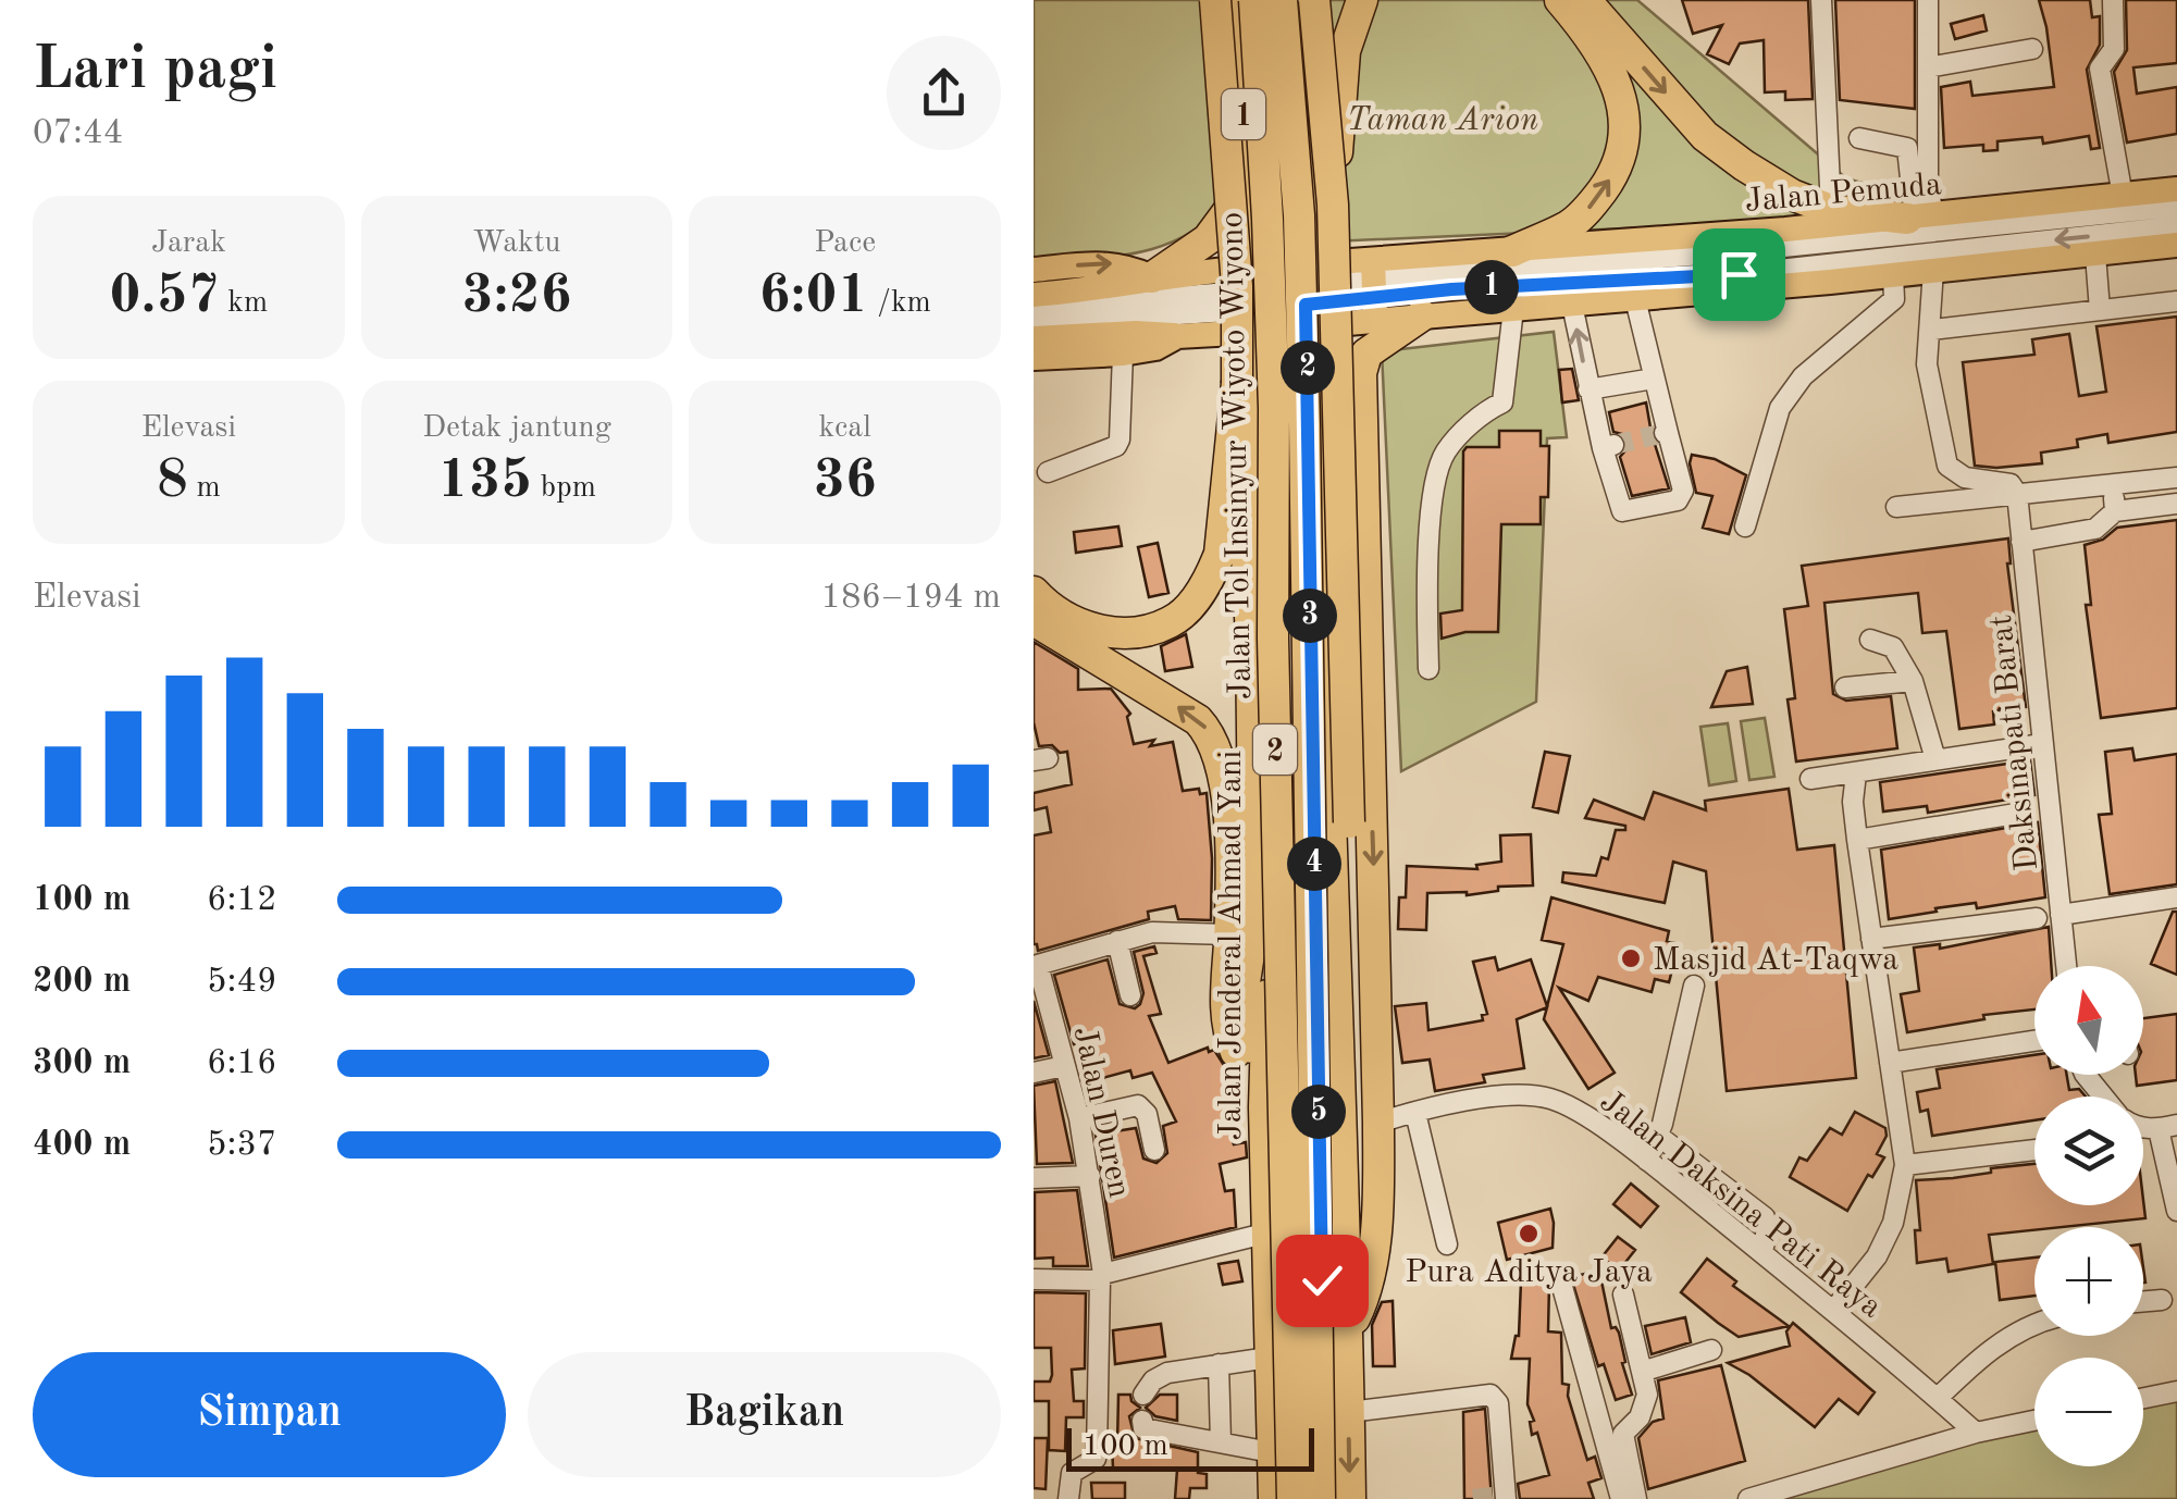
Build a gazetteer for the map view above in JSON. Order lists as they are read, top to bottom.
{
  "streets": {
    "highway": [
      "1",
      "Jalan Tol Insinyur Wiyoto Wiyono",
      "2",
      "Jalan Jenderal Ahmad Yani"
    ],
    "main road": ["Jalan Pemuda"],
    "street": ["Daksinapati Barat", "Jalan Duren", "Jalan Daksina Pati Raya"]
  },
  "crossings": [
    ["1", "Jalan Pemuda"]
  ],
  "parks": ["Taman Arion"],
  "places": ["Masjid At-Taqwa", "Pura Aditya Jaya"],
  "scale_bar": "100 m",
  "north": "top",
  "page": {
    "heading": ["Lari pagi", "07:44"],
    "stats": [
      ["Jarak", "0.57 km"],
      ["Waktu", "3:26"],
      ["Pace", "6:01 /km"],
      ["Elevasi", "8 m"],
      ["Detak jantung", "135 bpm"],
      ["kcal", "36"]
    ],
    "pins": [
      "1",
      "2",
      "3",
      "4",
      "5"
    ],
    "chart": ["Elevasi", "186–194 m"],
    "list": [
      {
        "name": "100 m",
        "note": "6:12"
      },
      {
        "name": "200 m",
        "note": "5:49"
      },
      {
        "name": "300 m",
        "note": "6:16"
      },
      {
        "name": "400 m",
        "note": "5:37"
      }
    ],
    "map_buttons": ["+", "−"],
    "buttons": ["Simpan", "Bagikan"],
    "scale": "100 m"
  }
}
